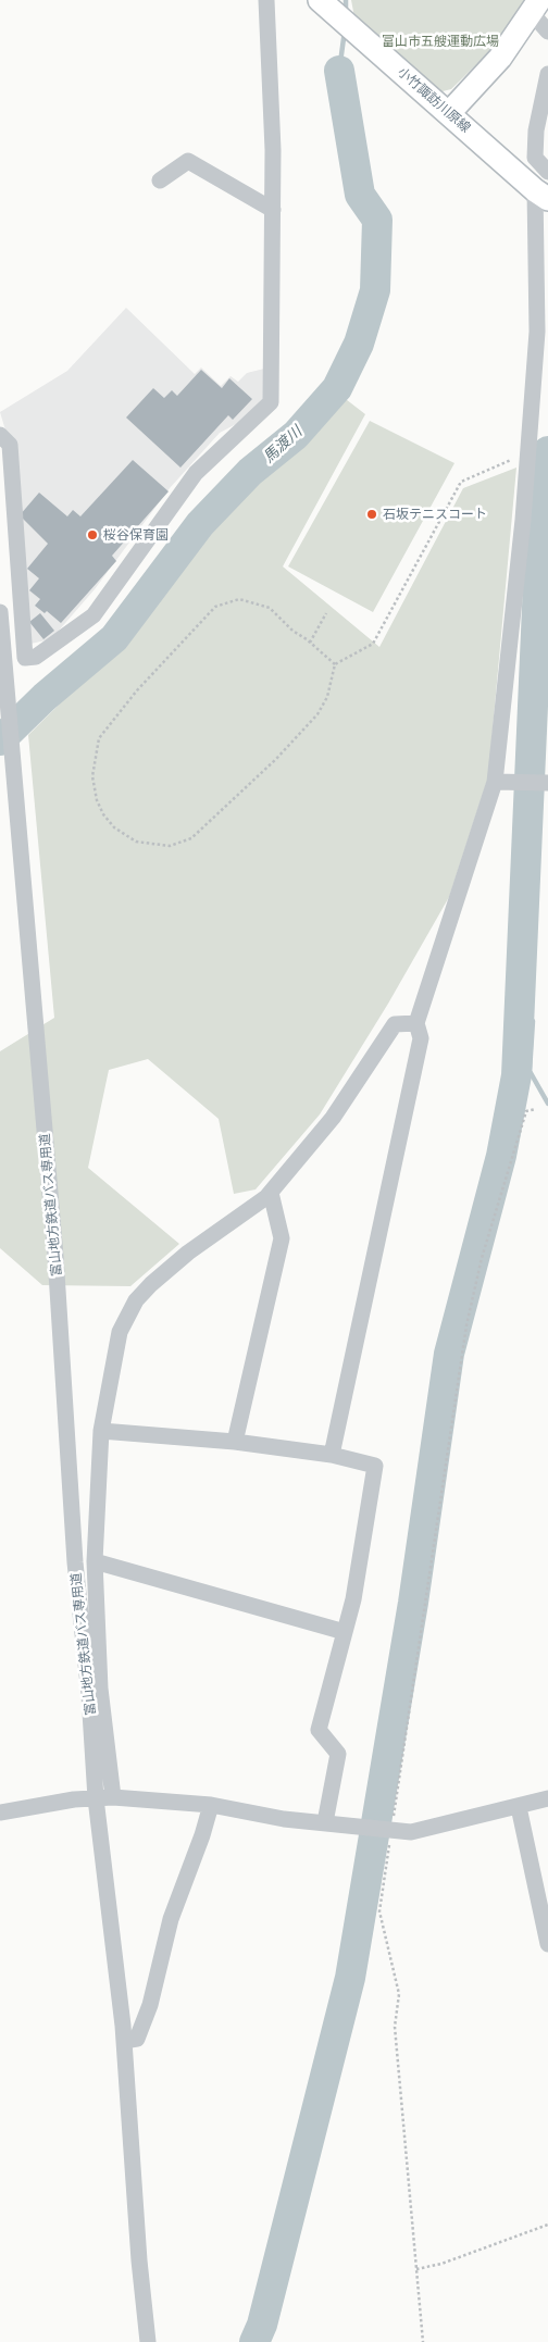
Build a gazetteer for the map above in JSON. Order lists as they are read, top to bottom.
{
  "streets": {
    "main road": ["小竹諏訪川原線"],
    "street": ["富山地方鉄道バス専用道"]
  },
  "water": ["馬渡川"],
  "parks": ["富山市五艘運動広場"],
  "places": ["石坂テニスコート", "桜谷保育園"]
}
